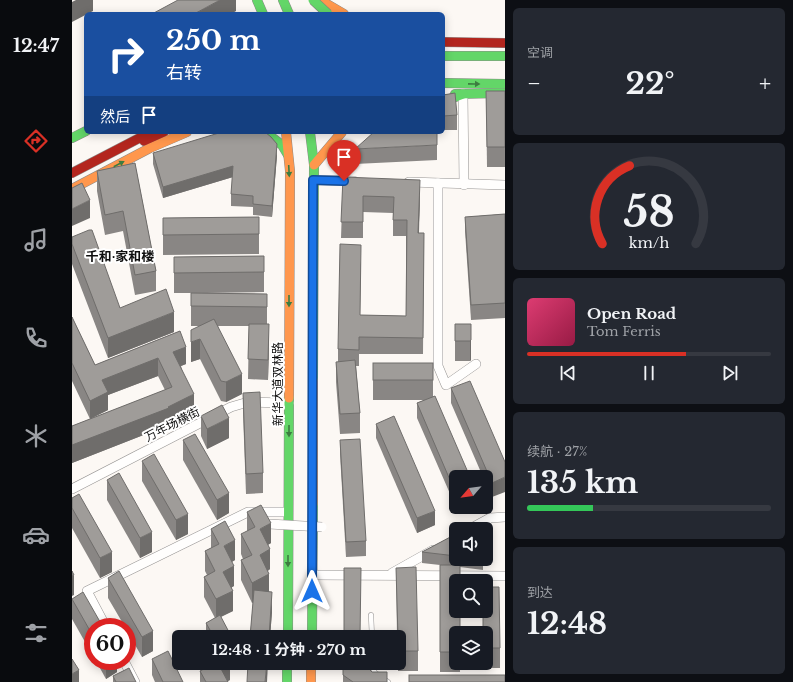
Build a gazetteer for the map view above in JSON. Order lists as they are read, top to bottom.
{
  "streets": {
    "main road": ["新华大道双林路"],
    "street": ["万年场横街"]
  },
  "crossings": [
    ["新华大道双林路", "万年场横街"]
  ],
  "districts": ["千和·家和楼"],
  "north": "bottom left",
  "page": {
    "tabs": "12:47",
    "tile": [
      "空调",
      ["续航 · 27%", "135 km"],
      ["到达", "12:48"]
    ],
    "turn": ["250 m", "右转"],
    "heat": ["−", "22°", "+"],
    "then": "然后",
    "song": ["Open Road", "Tom Ferris"],
    "limit": "60",
    "trip": "12:48 · 1 分钟 · 270 m",
    "gauge": ["58", "km/h"]
  }
}
